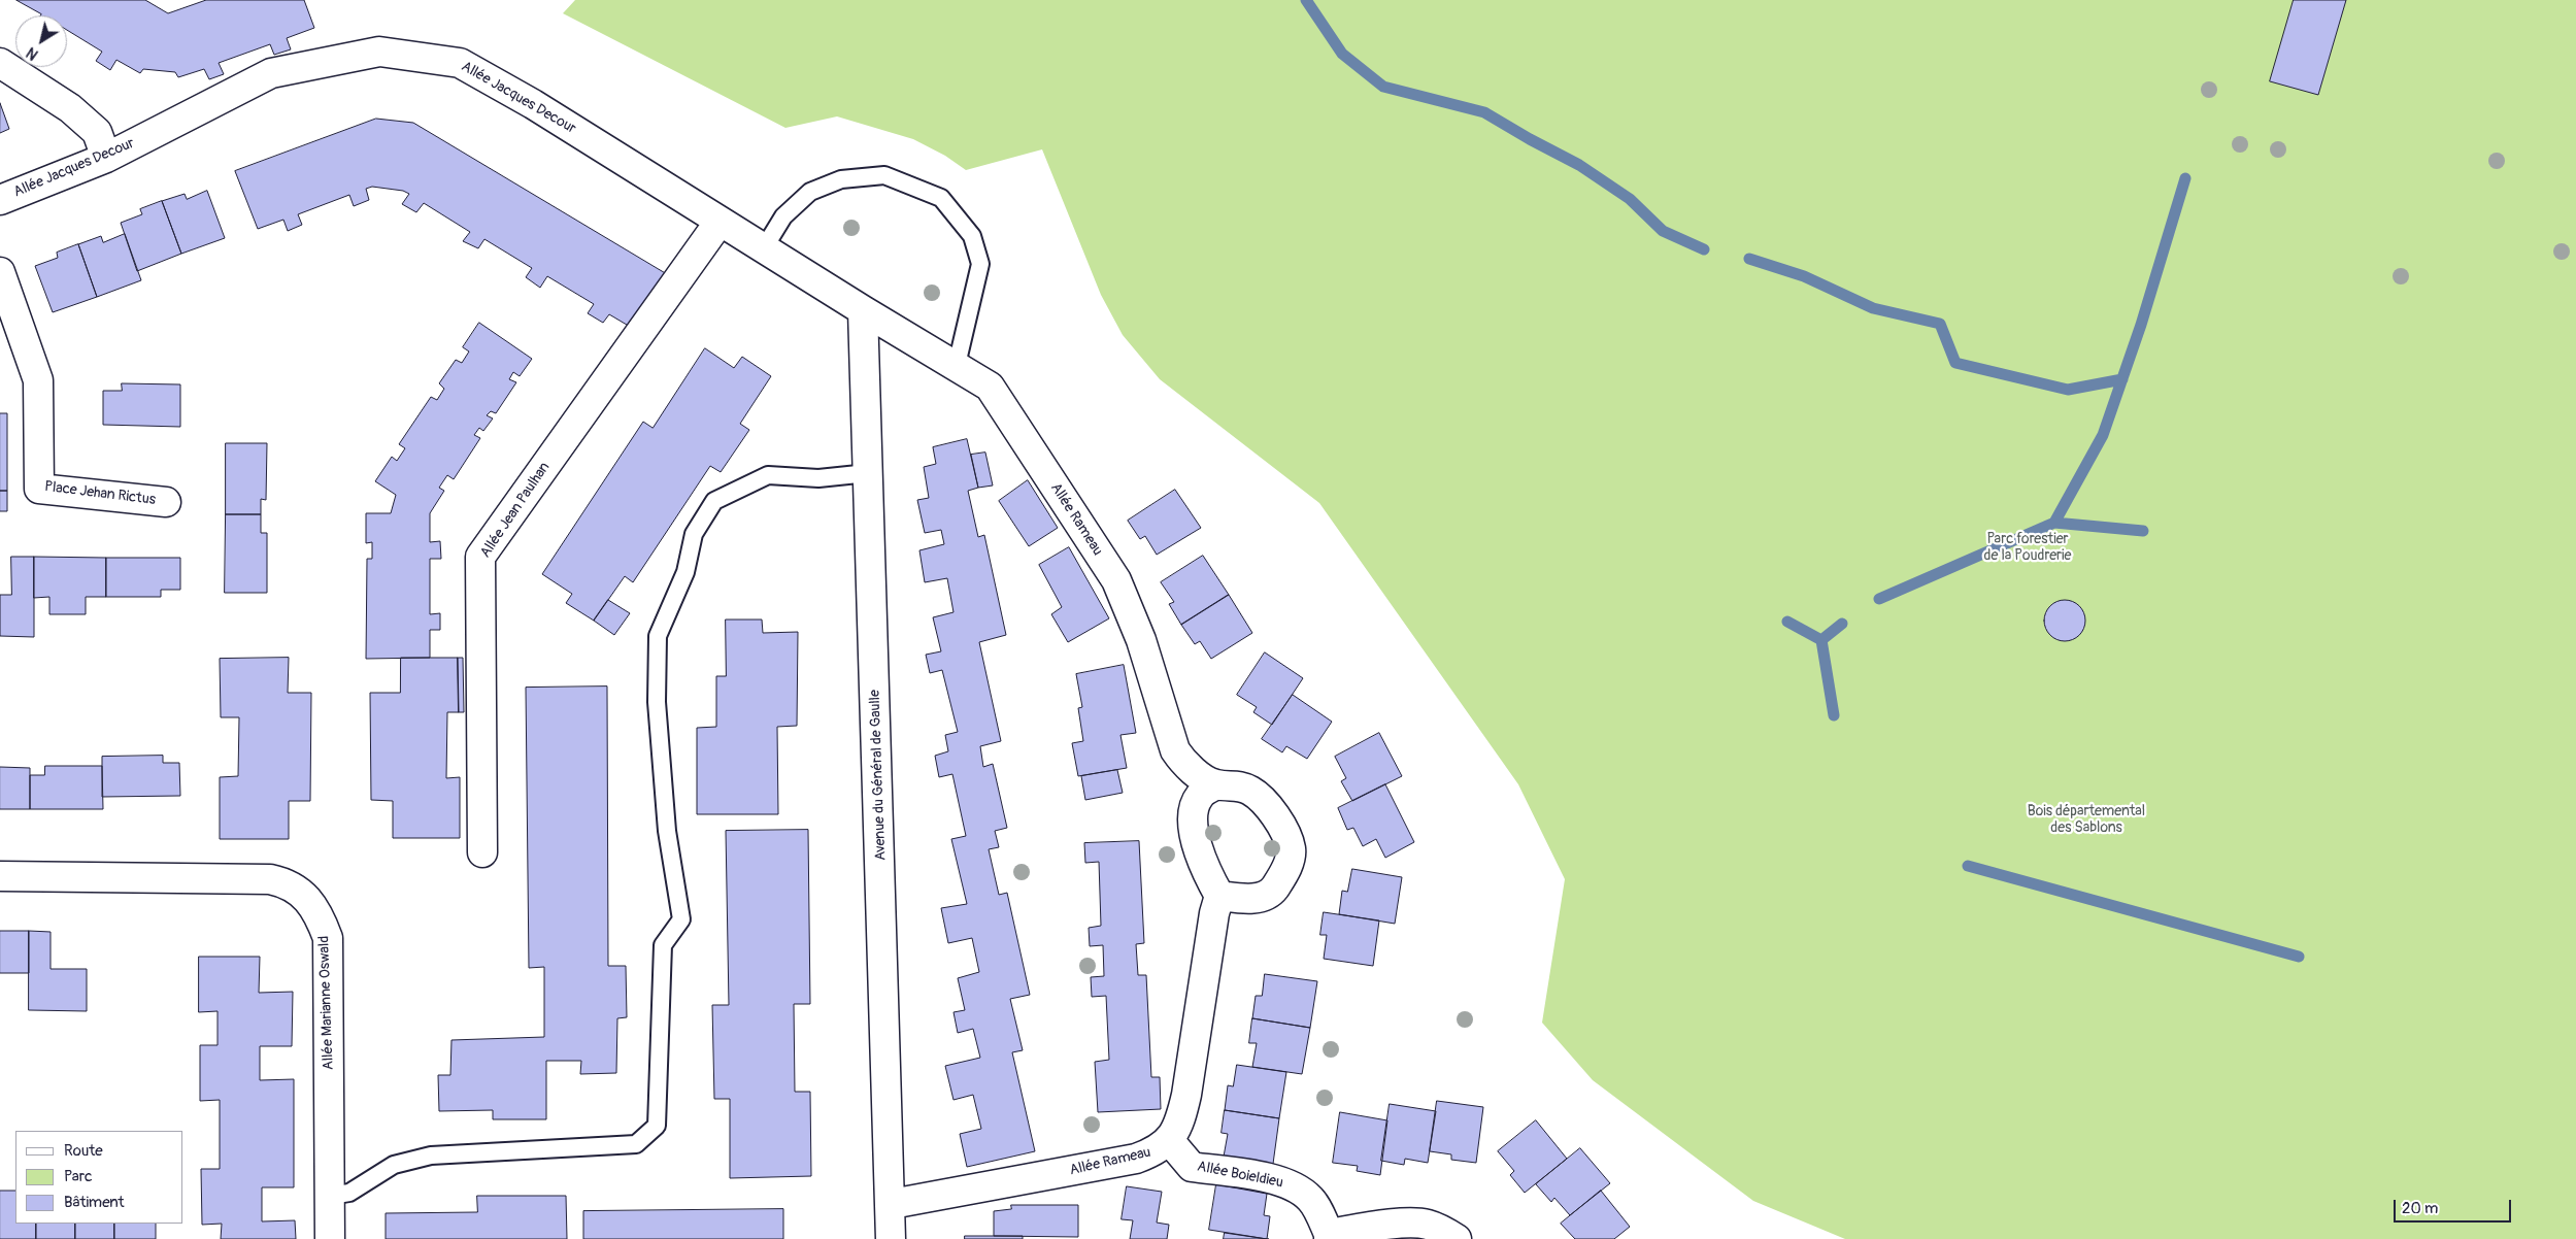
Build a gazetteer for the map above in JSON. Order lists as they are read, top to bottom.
{
  "streets": {
    "street": [
      "Allée Jacques Decour",
      "Place Jehan Rictus",
      "Allée Jean Paulhan",
      "Allée Rameau",
      "Avenue du Général de Gaulle",
      "Allée Marianne Oswald",
      "Allée Boieldieu"
    ]
  },
  "crossings": [
    ["Allée Jacques Decour", "Allée Jean Paulhan"],
    ["Allée Jacques Decour", "Allée Rameau"],
    ["Allée Jacques Decour", "Avenue du Général de Gaulle"],
    ["Allée Rameau", "Avenue du Général de Gaulle"],
    ["Allée Rameau", "Allée Boieldieu"]
  ],
  "parks": ["Parc forestier de la Poudrerie", "Bois départemental des Sablons"],
  "legend": ["Route", "Parc", "Bâtiment"],
  "scale_bar": "20 m",
  "north": "bottom left"
}
